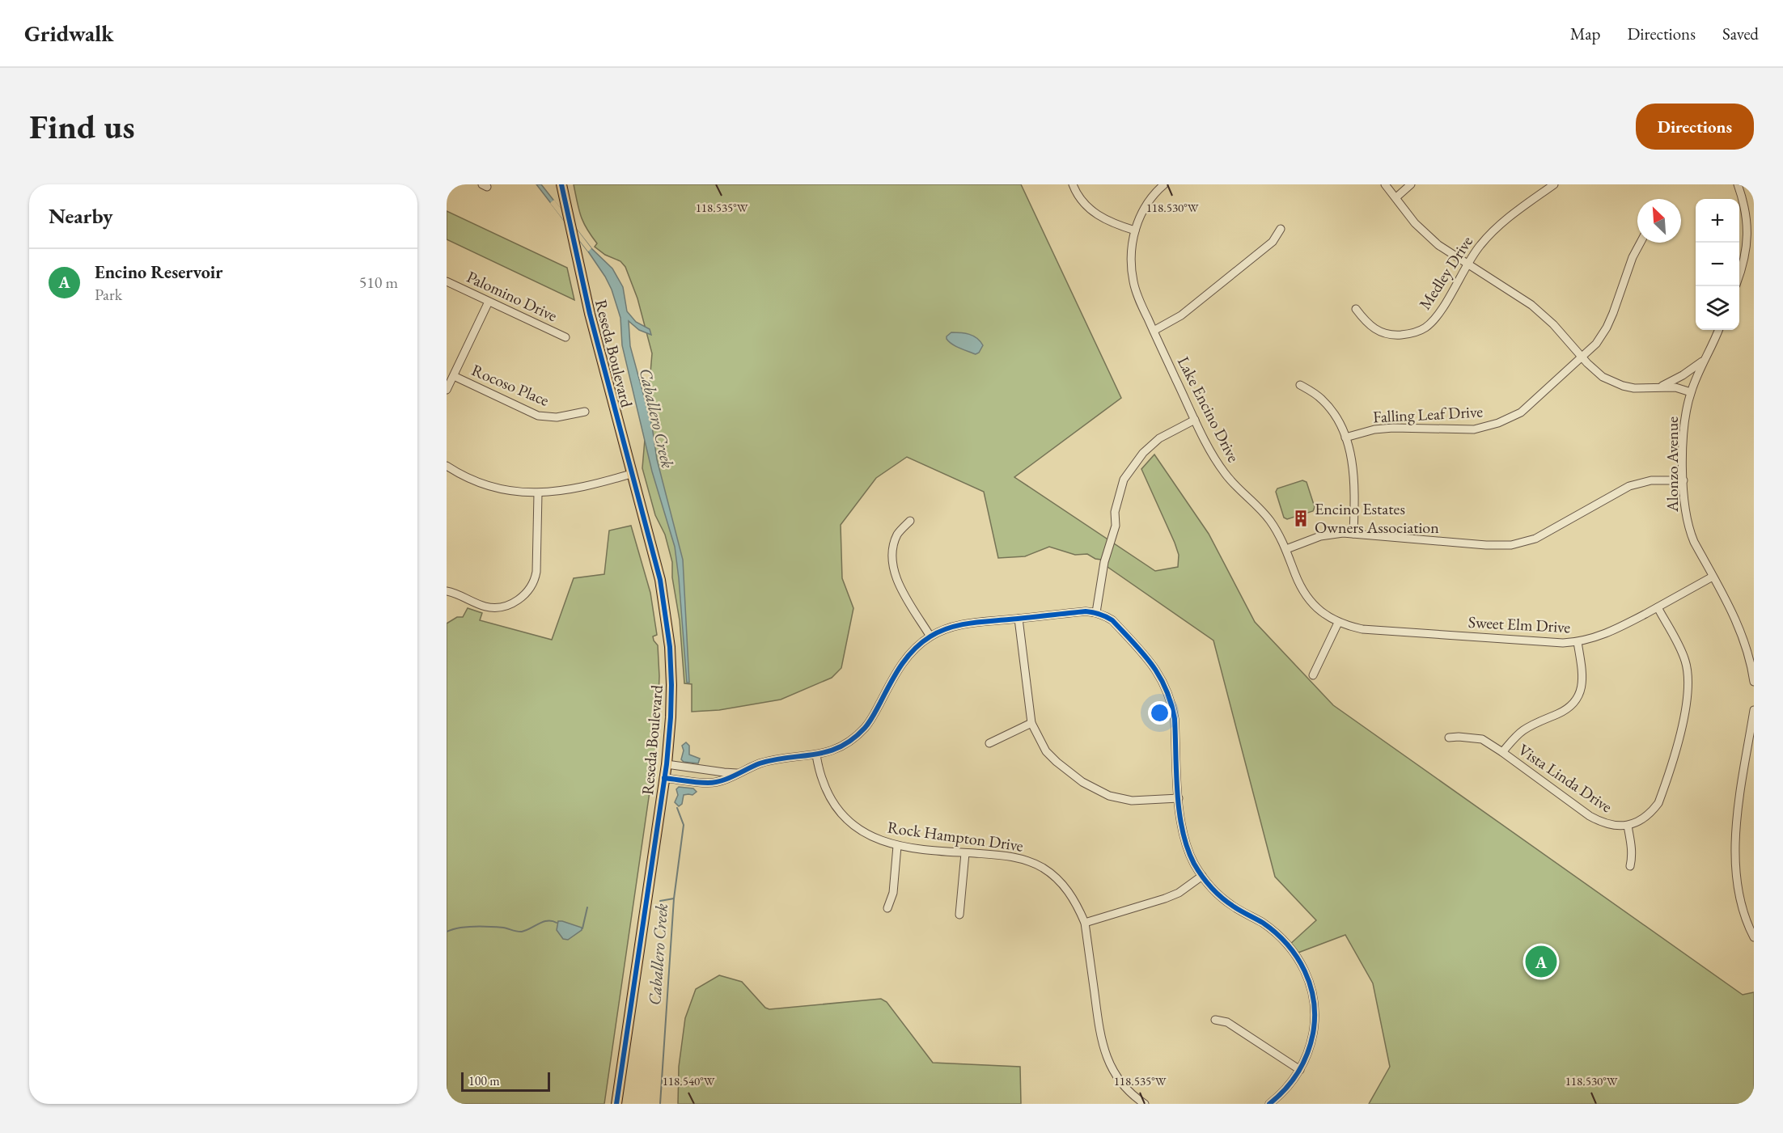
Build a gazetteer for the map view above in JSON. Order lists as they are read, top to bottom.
{
  "streets": {
    "main road": ["Reseda Boulevard"],
    "street": [
      "Medley Drive",
      "Palomino Drive",
      "Rocoso Place",
      "Lake Encino Drive",
      "Falling Leaf Drive",
      "Alonzo Avenue",
      "Sweet Elm Drive",
      "Vista Linda Drive",
      "Rock Hampton Drive"
    ]
  },
  "crossings": [
    ["Lake Encino Drive", "Sweet Elm Drive"],
    ["Alonzo Avenue", "Sweet Elm Drive"]
  ],
  "water": ["Caballero Creek"],
  "places": {
    "building": ["Encino Estates Owners Association"]
  },
  "scale_bar": "100 m",
  "north": "top left",
  "page": {
    "header": "Gridwalk",
    "nav": ["Map", "Directions", "Saved"],
    "buttons": "Directions",
    "title": "Find us",
    "heading": "Nearby",
    "map_buttons": ["+", "−"],
    "list": [
      {
        "mark": "A",
        "name": "Encino Reservoir",
        "note": "Park",
        "value": "510 m"
      }
    ],
    "pins": "A",
    "scale": "100 m"
  },
  "coordinates": ["118.535°W", "118.530°W", "118.540°W"]
}
